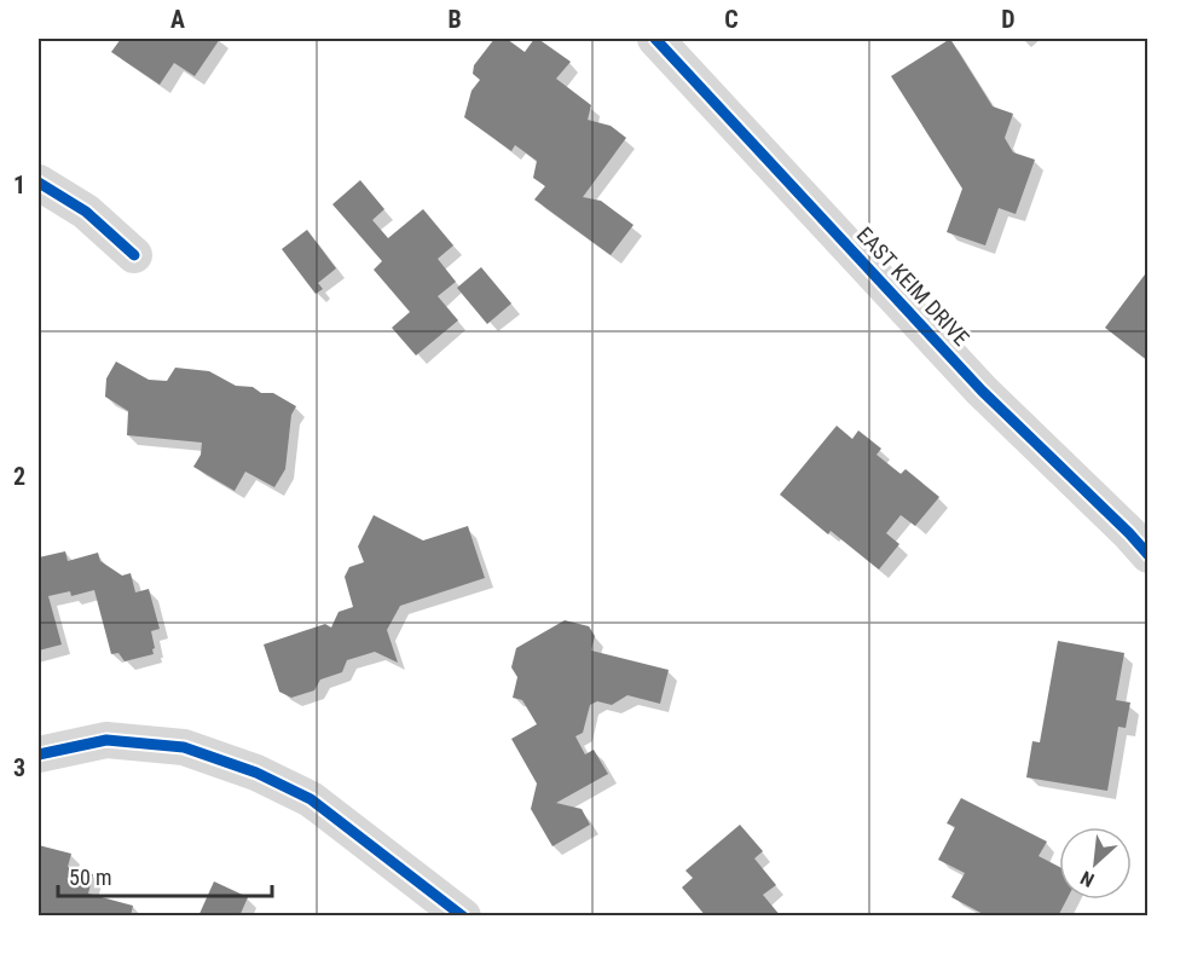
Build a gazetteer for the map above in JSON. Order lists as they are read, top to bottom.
{
  "streets": {
    "street": ["EAST KEIM DRIVE"]
  },
  "scale_bar": "50 m",
  "north": "bottom left",
  "grid": {
    "columns": [
      "A",
      "B",
      "C",
      "D"
    ],
    "rows": ["1", "2", "3"]
  }
}
